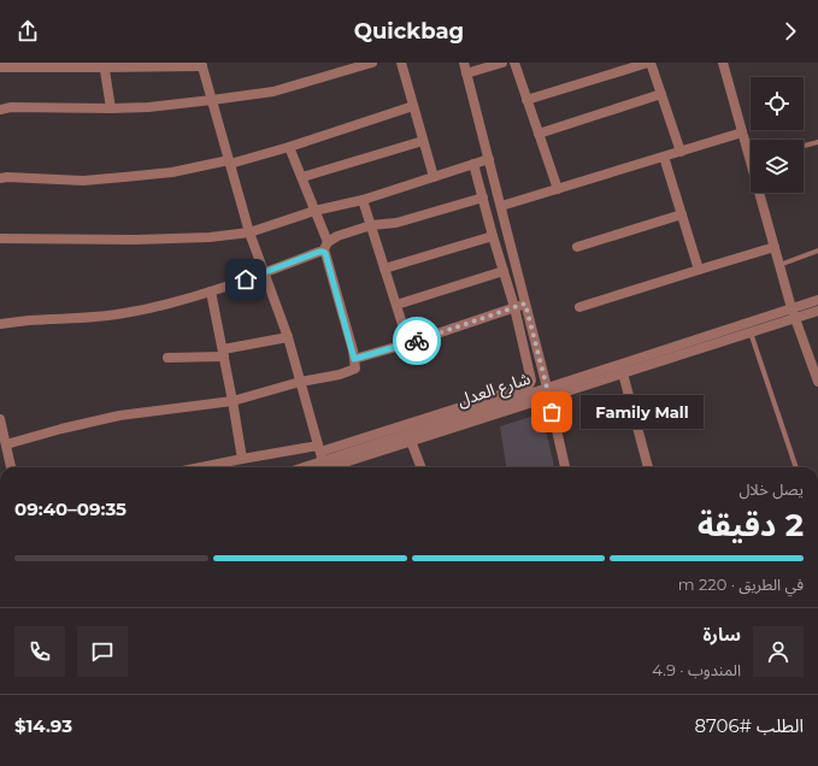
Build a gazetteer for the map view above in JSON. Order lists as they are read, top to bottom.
{
  "streets": {
    "street": ["شارع العدل"]
  },
  "places": ["Family Mall"],
  "page": {
    "header": "Quickbag",
    "bubble": "Family Mall",
    "heading": ["2 دقيقة", "يصل خلال", "09:35–09:40"],
    "panel": [
      "سارة",
      "المندوب · 4.9",
      "الطلب #8706",
      "$14.93"
    ],
    "bar": "في الطريق · 220 m"
  }
}
